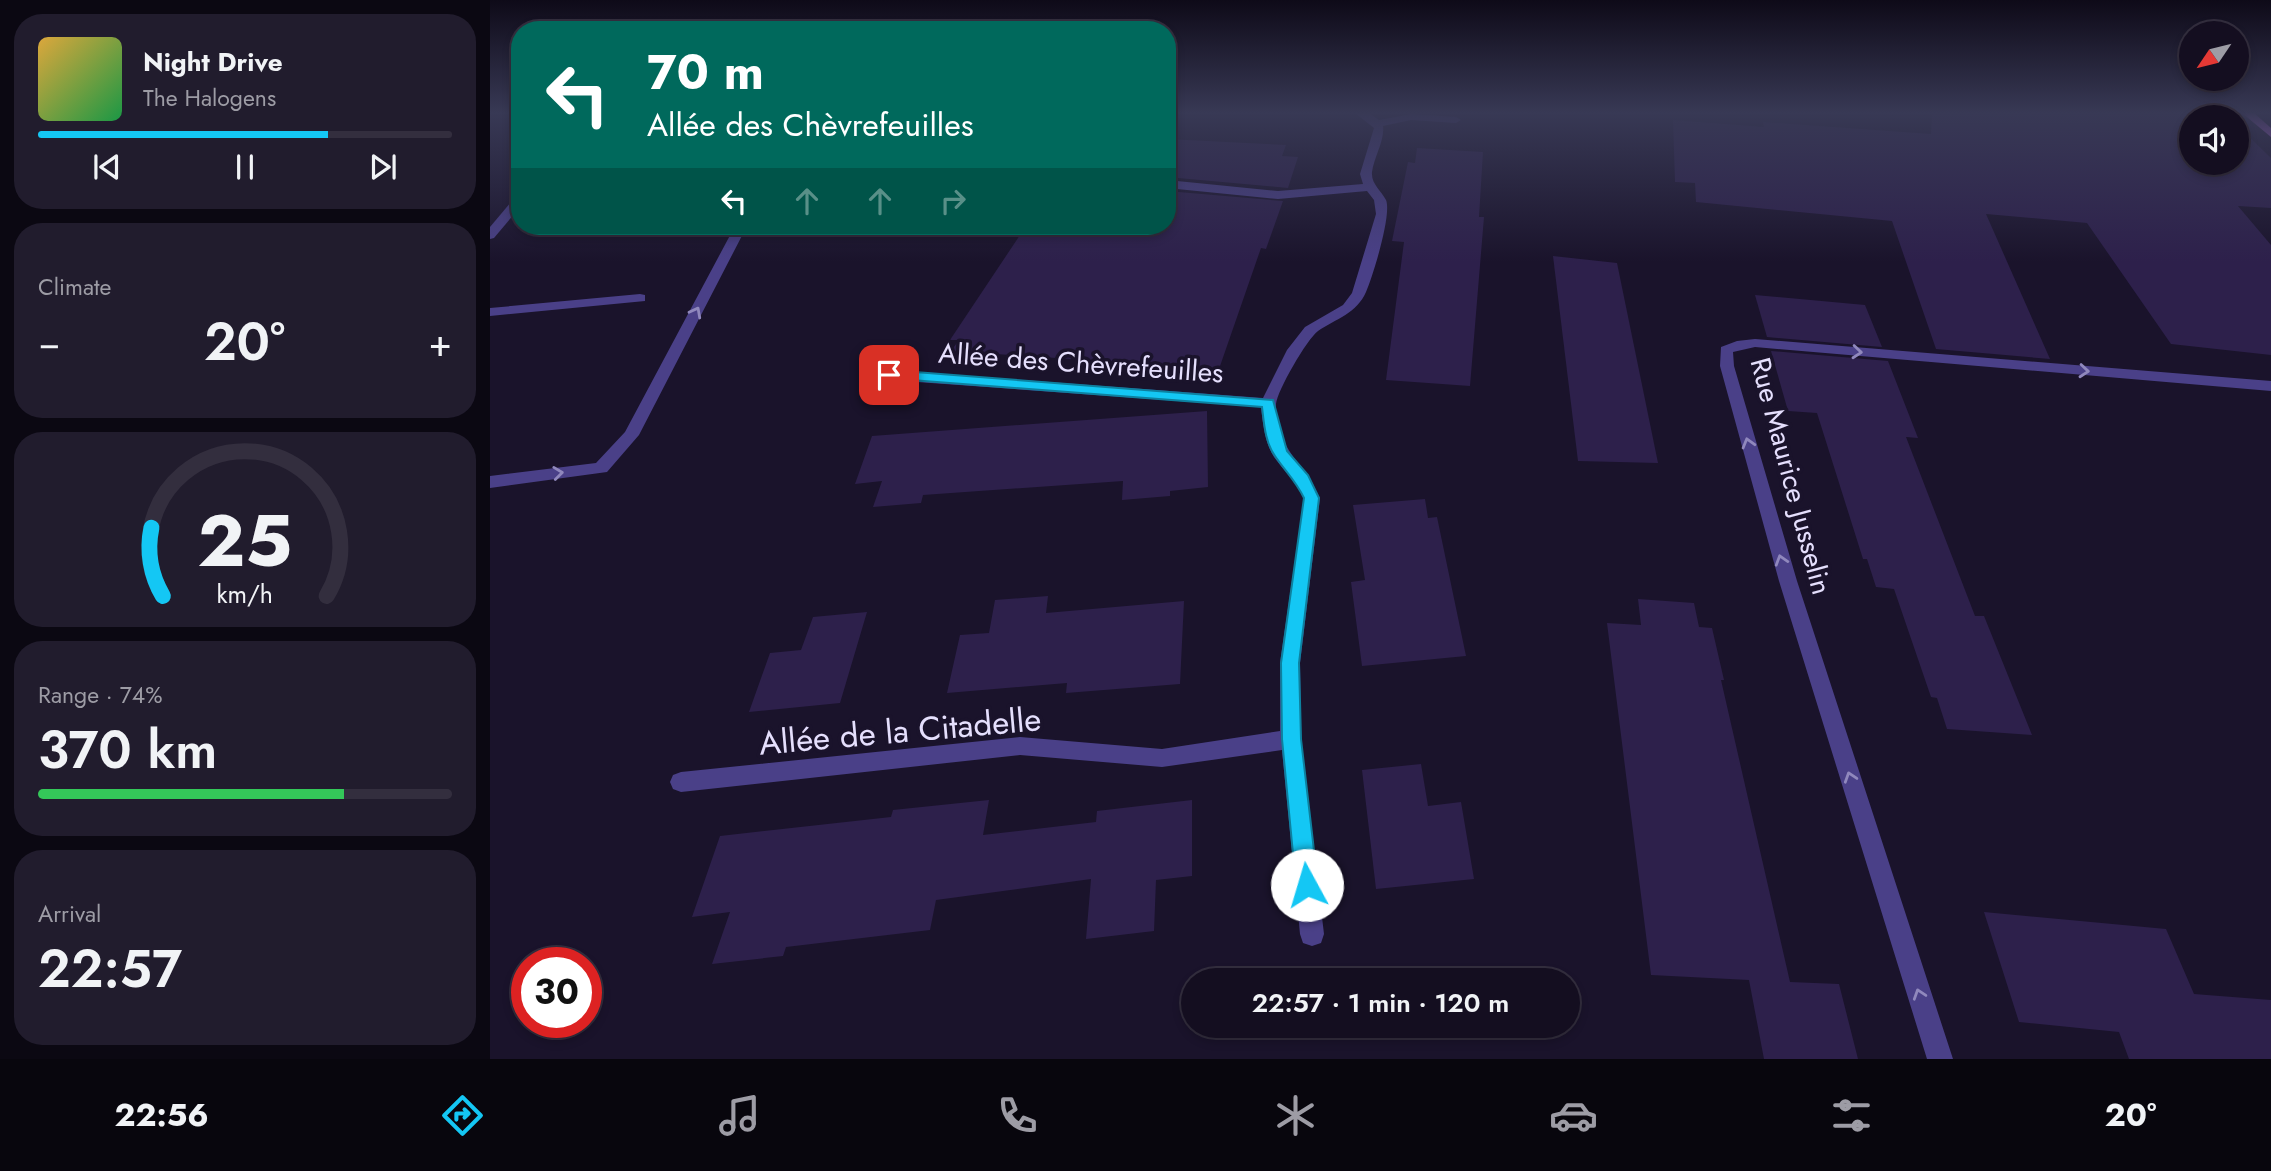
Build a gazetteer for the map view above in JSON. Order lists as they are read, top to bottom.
{
  "streets": {
    "street": ["Allée des Chèvrefeuilles", "Rue Maurice Jusselin", "Allée de la Citadelle"]
  },
  "north": "bottom left",
  "page": {
    "turn": ["70 m", "Allée des Chèvrefeuilles"],
    "song": ["Night Drive", "The Halogens"],
    "tile": [
      "Climate",
      ["Range · 74%", "370 km"],
      ["Arrival", "22:57"]
    ],
    "heat": ["−", "20°", "+"],
    "limit": "30",
    "trip": "22:57 · 1 min · 120 m",
    "tabs": ["22:56", "20°"],
    "gauge": ["25", "km/h"]
  }
}
